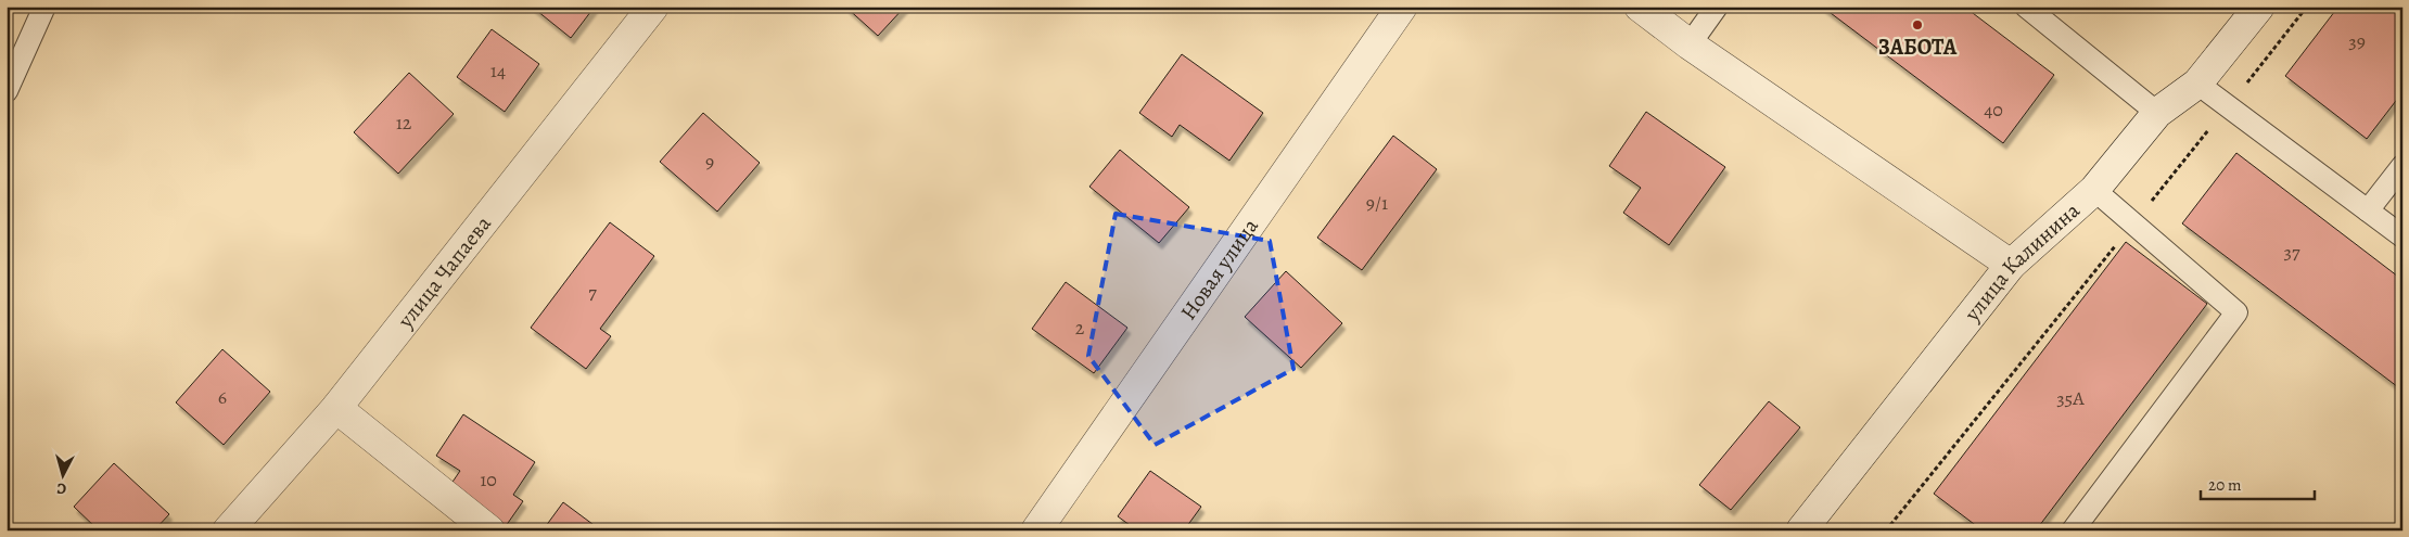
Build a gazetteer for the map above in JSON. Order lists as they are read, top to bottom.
{
  "streets": {
    "street": ["улица Калинина", "Новая улица", "улица Чапаева"]
  },
  "places": ["ЗАБОТА"],
  "house_numbers": [
    "39",
    "14",
    "40",
    "12",
    "9",
    "9/1",
    "37",
    "7",
    "2",
    "6",
    "35А",
    "10"
  ],
  "scale_bar": "20 m",
  "north": "bottom"
}
